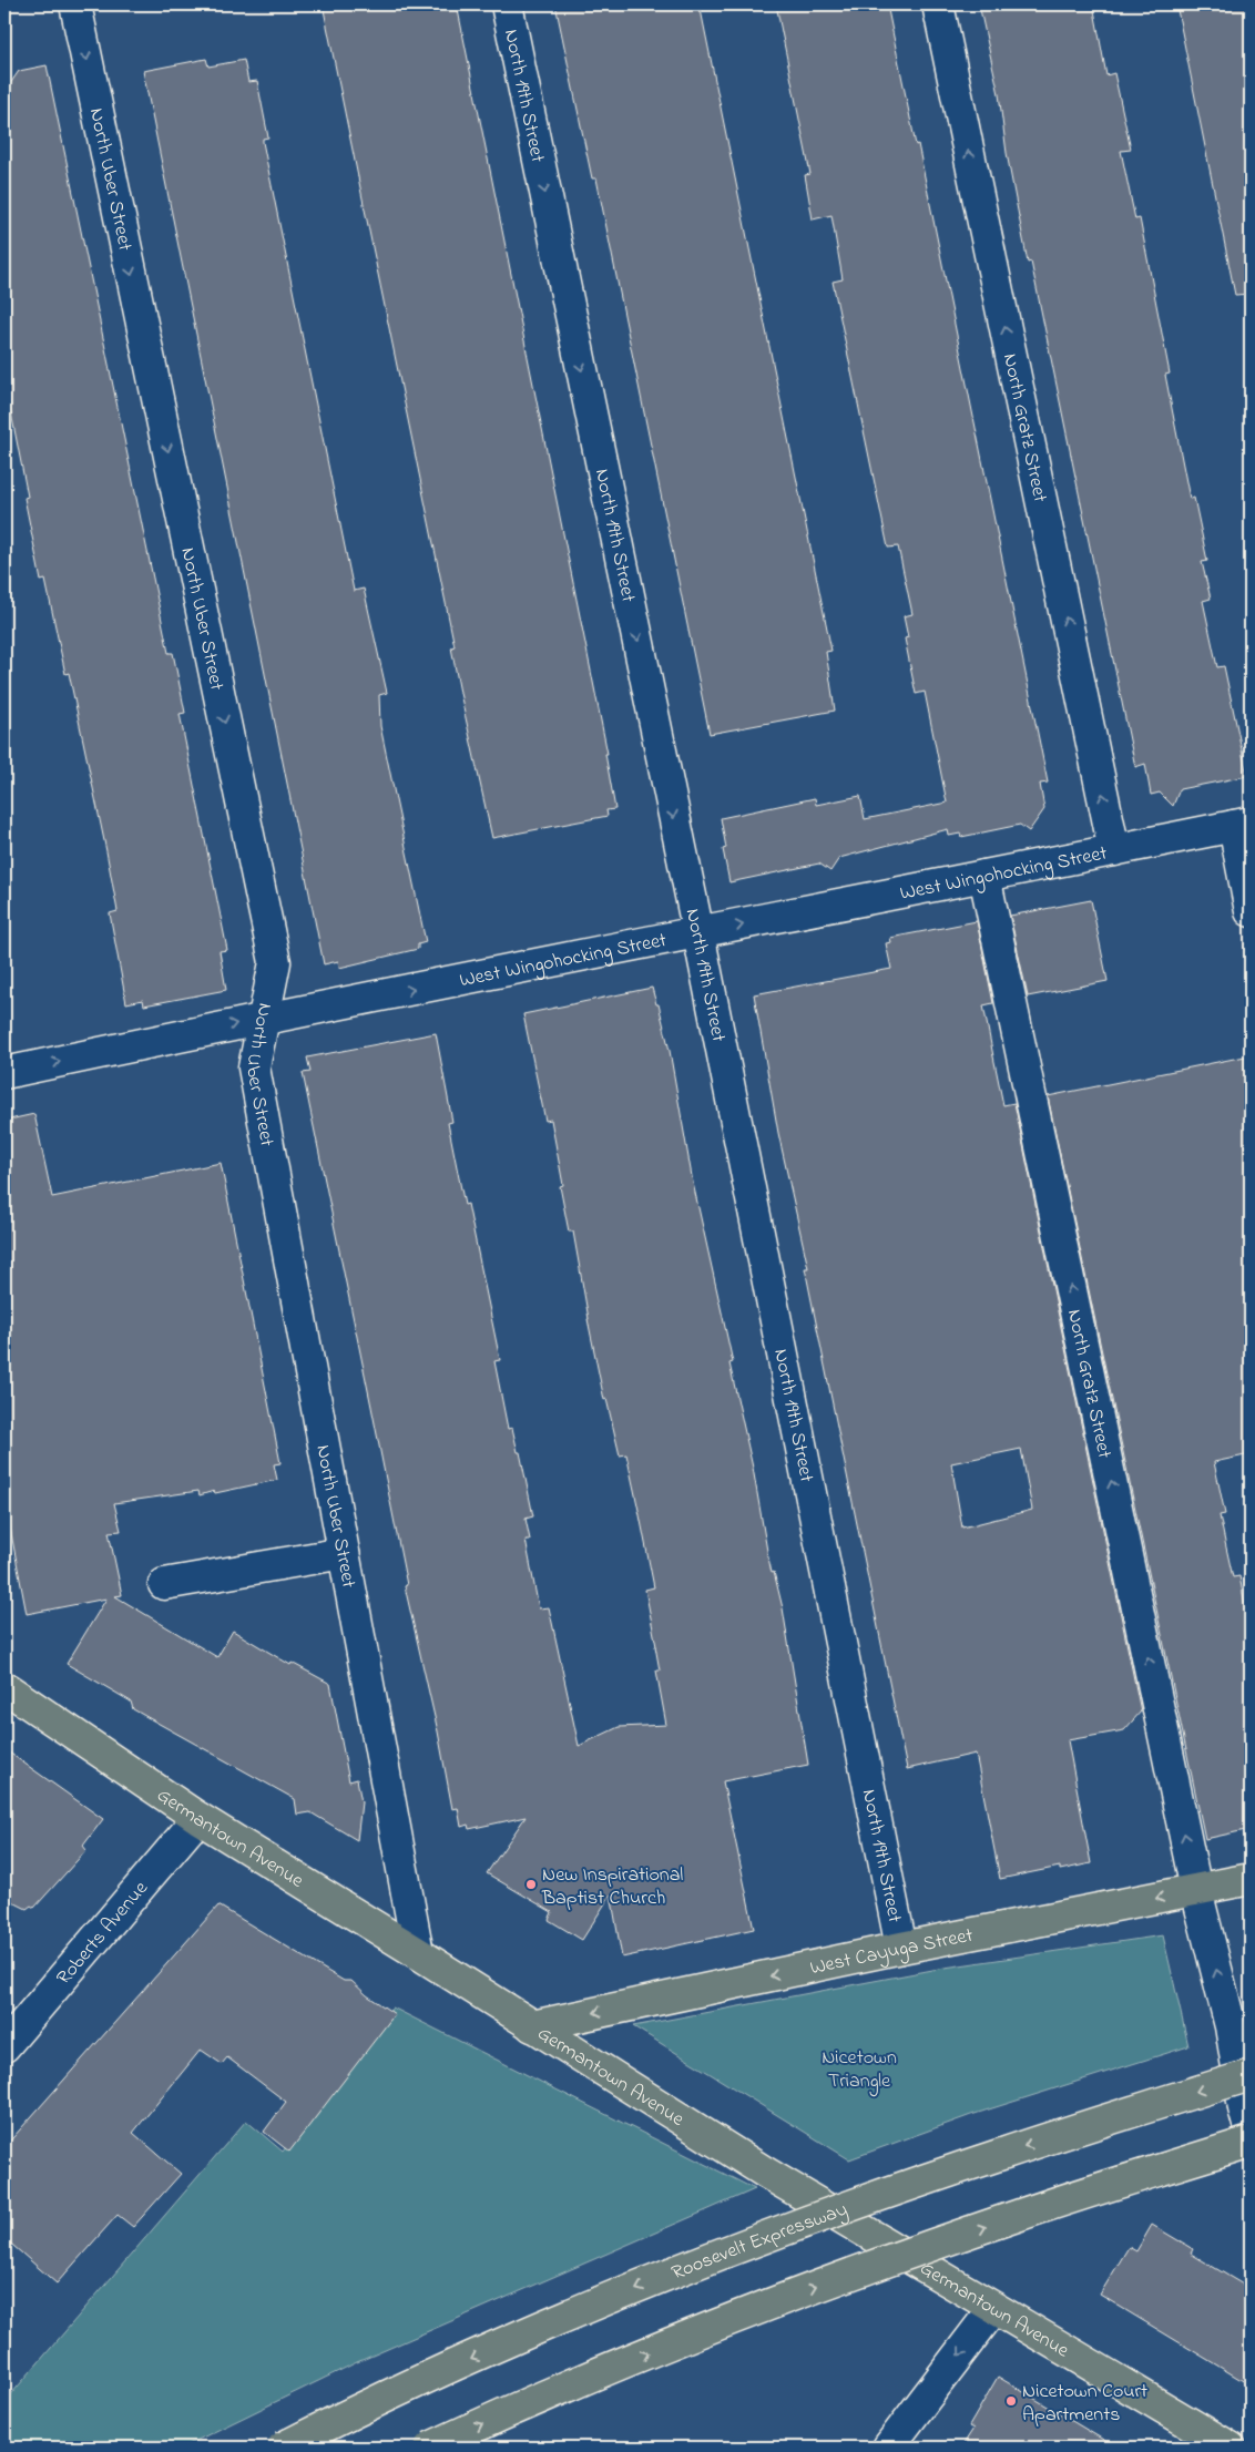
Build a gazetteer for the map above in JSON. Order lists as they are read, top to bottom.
{
  "streets": {
    "main road": ["Germantown Avenue", "West Cayuga Street", "Roosevelt Expressway"],
    "street": [
      "North 19th Street",
      "North Uber Street",
      "North Gratz Street",
      "West Wingohocking Street",
      "Roberts Avenue"
    ]
  },
  "crossings": [
    ["North 19th Street", "West Wingohocking Street"],
    ["North 19th Street", "West Cayuga Street"],
    ["North Uber Street", "West Wingohocking Street"],
    ["North Uber Street", "Germantown Avenue"],
    ["North Gratz Street", "West Wingohocking Street"],
    ["North Gratz Street", "West Cayuga Street"],
    ["Germantown Avenue", "Roberts Avenue"],
    ["Germantown Avenue", "West Cayuga Street"]
  ],
  "one_way": [
    "North 19th Street",
    "North Uber Street",
    "North Gratz Street",
    "West Wingohocking Street",
    "West Cayuga Street"
  ],
  "parks": ["Nicetown Triangle"],
  "places": ["New Inspirational Baptist Church", "Nicetown Court Apartments"]
}
